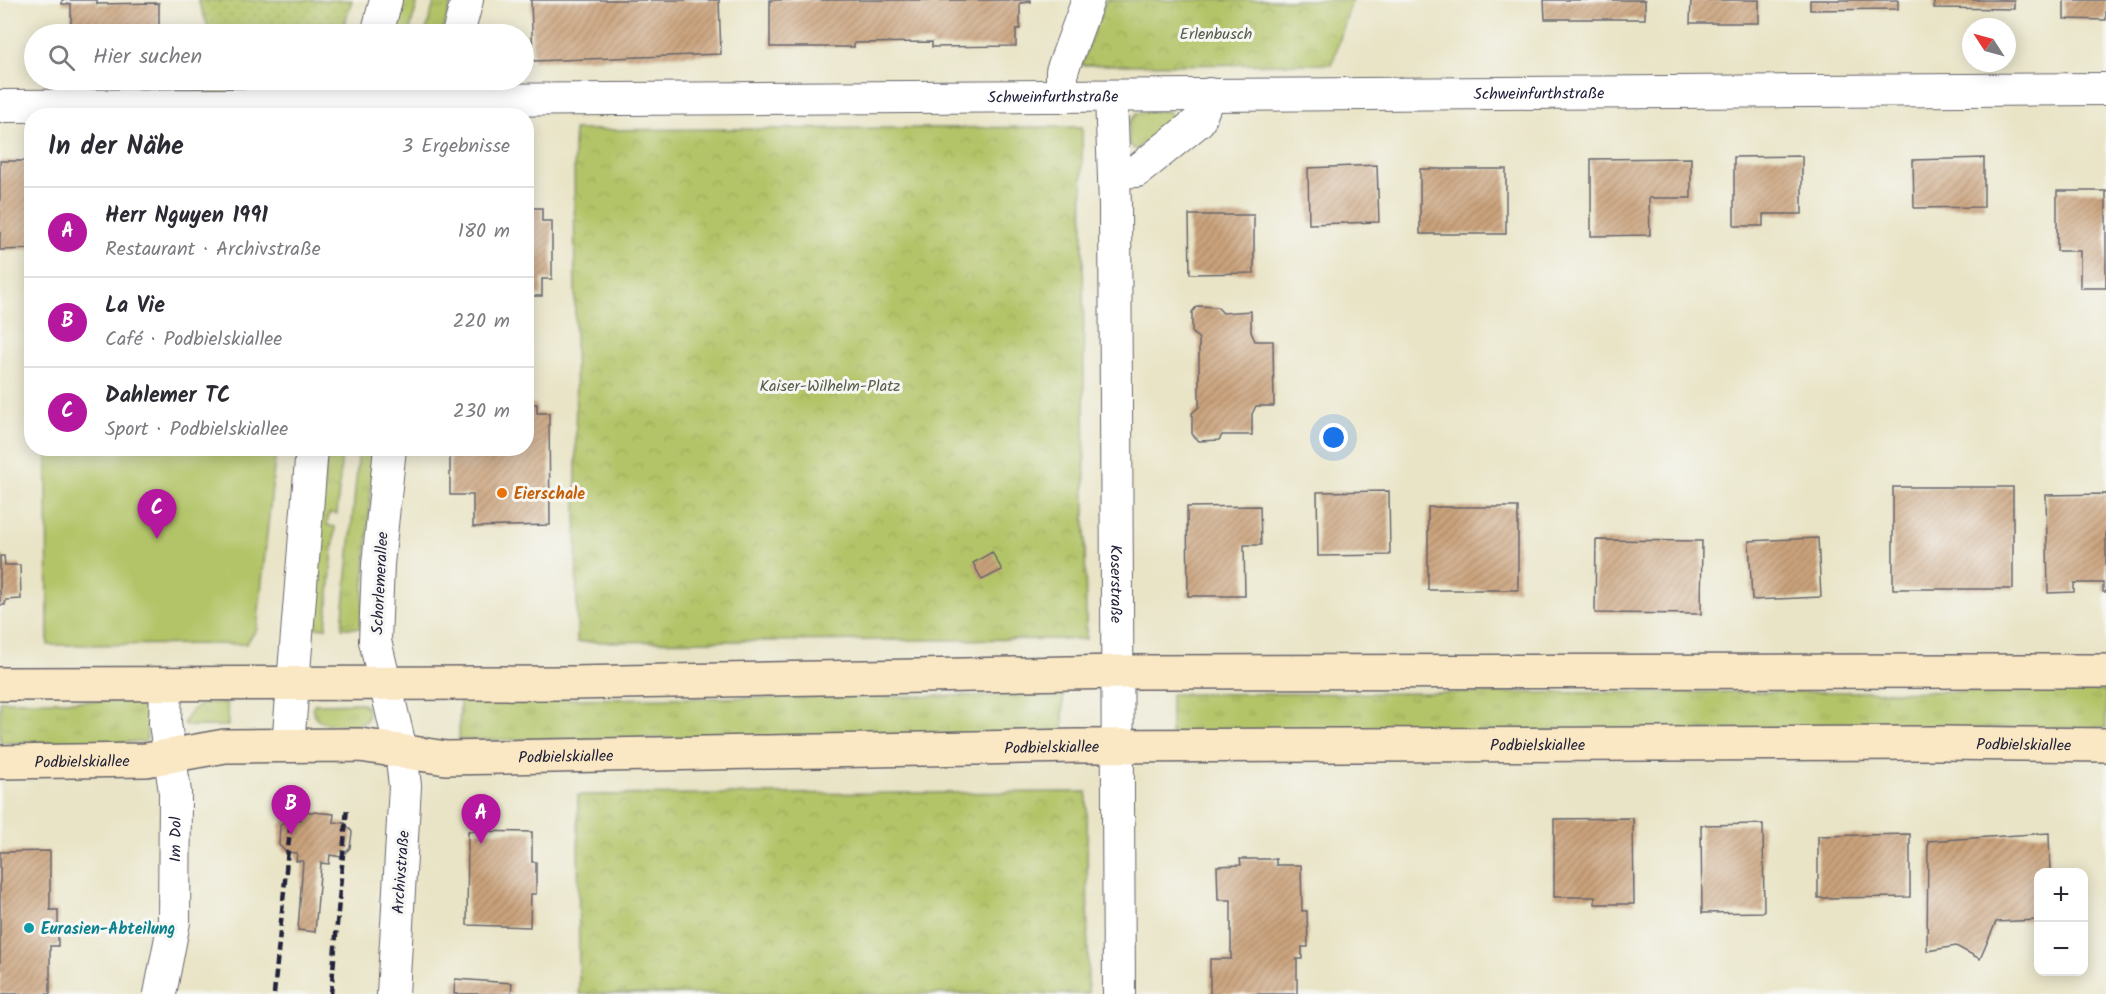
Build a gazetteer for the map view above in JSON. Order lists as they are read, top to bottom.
{
  "streets": {
    "street": [
      "Schweinfurthstraße",
      "Schorlemerallee",
      "Koserstraße",
      "Podbielskiallee",
      "Im Dol",
      "Archivstraße"
    ]
  },
  "crossings": [
    ["Schweinfurthstraße", "Koserstraße"],
    ["Schorlemerallee", "Podbielskiallee"],
    ["Schorlemerallee", "Archivstraße"],
    ["Koserstraße", "Podbielskiallee"],
    ["Podbielskiallee", "Im Dol"],
    ["Podbielskiallee", "Archivstraße"]
  ],
  "parks": ["Erlenbusch", "Kaiser-Wilhelm-Platz"],
  "places": ["Eierschale", "Eurasien-Abteilung"],
  "north": "top left",
  "page": {
    "search": "Hier suchen",
    "heading": ["In der Nähe", "3 Ergebnisse"],
    "list": [
      {
        "mark": "A",
        "name": "Herr Nguyen 1991",
        "note": "Restaurant · Archivstraße",
        "value": "180 m"
      },
      {
        "mark": "B",
        "name": "La Vie",
        "note": "Café · Podbielskiallee",
        "value": "220 m"
      },
      {
        "mark": "C",
        "name": "Dahlemer TC",
        "note": "Sport · Podbielskiallee",
        "value": "230 m"
      }
    ],
    "pins": ["C", "B", "A"],
    "map_buttons": ["+", "−"]
  }
}
